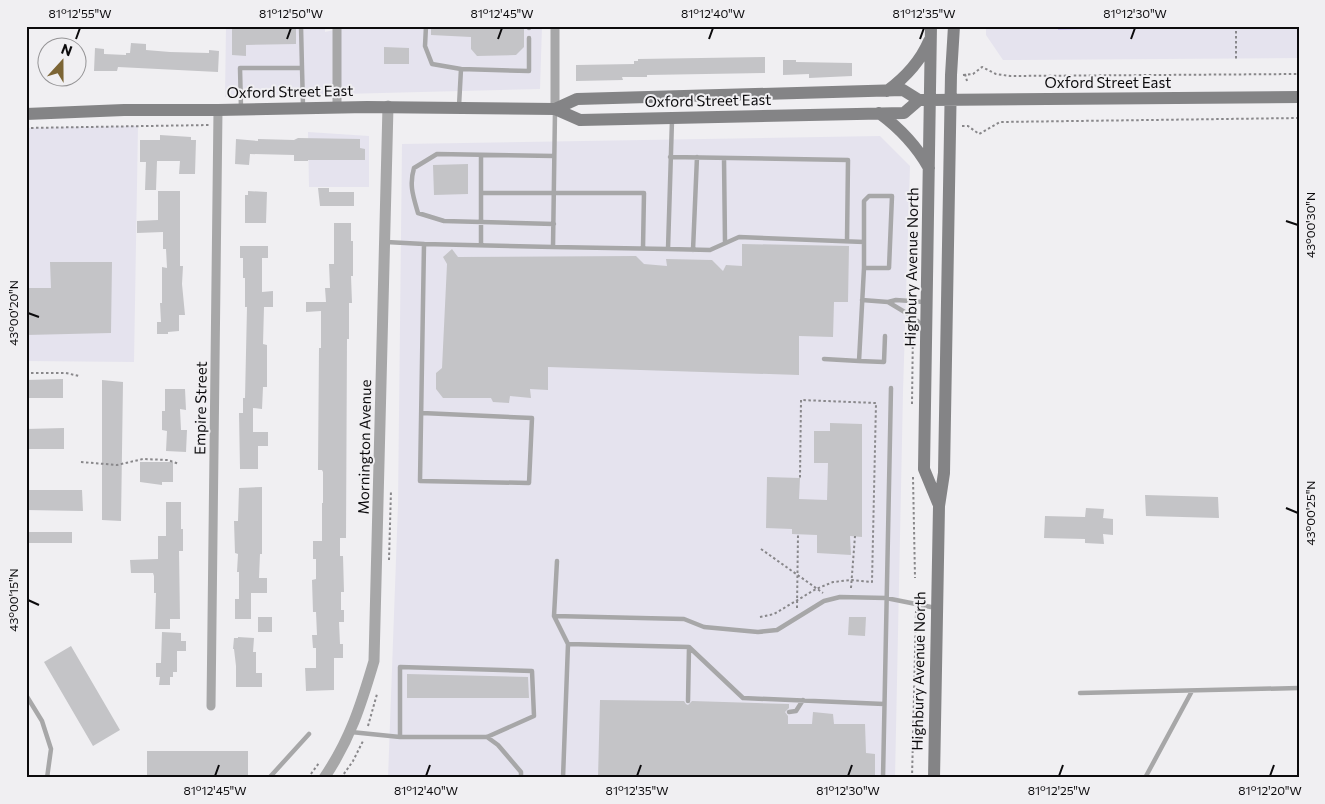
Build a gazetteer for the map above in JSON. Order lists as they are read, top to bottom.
{
  "streets": {
    "main road": ["Oxford Street East", "Highbury Avenue North"],
    "street": ["Empire Street", "Mornington Avenue"]
  },
  "crossings": [
    ["Oxford Street East", "Highbury Avenue North"],
    ["Oxford Street East", "Empire Street"],
    ["Oxford Street East", "Mornington Avenue"]
  ],
  "north": "top",
  "coordinates": [
    "81°12'55\"W",
    "81°12'50\"W",
    "81°12'45\"W",
    "81°12'40\"W",
    "81°12'35\"W",
    "81°12'30\"W",
    "43°00'30\"N",
    "43°00'20\"N",
    "43°00'25\"N",
    "43°00'15\"N",
    "81°12'25\"W",
    "81°12'20\"W"
  ]
}
